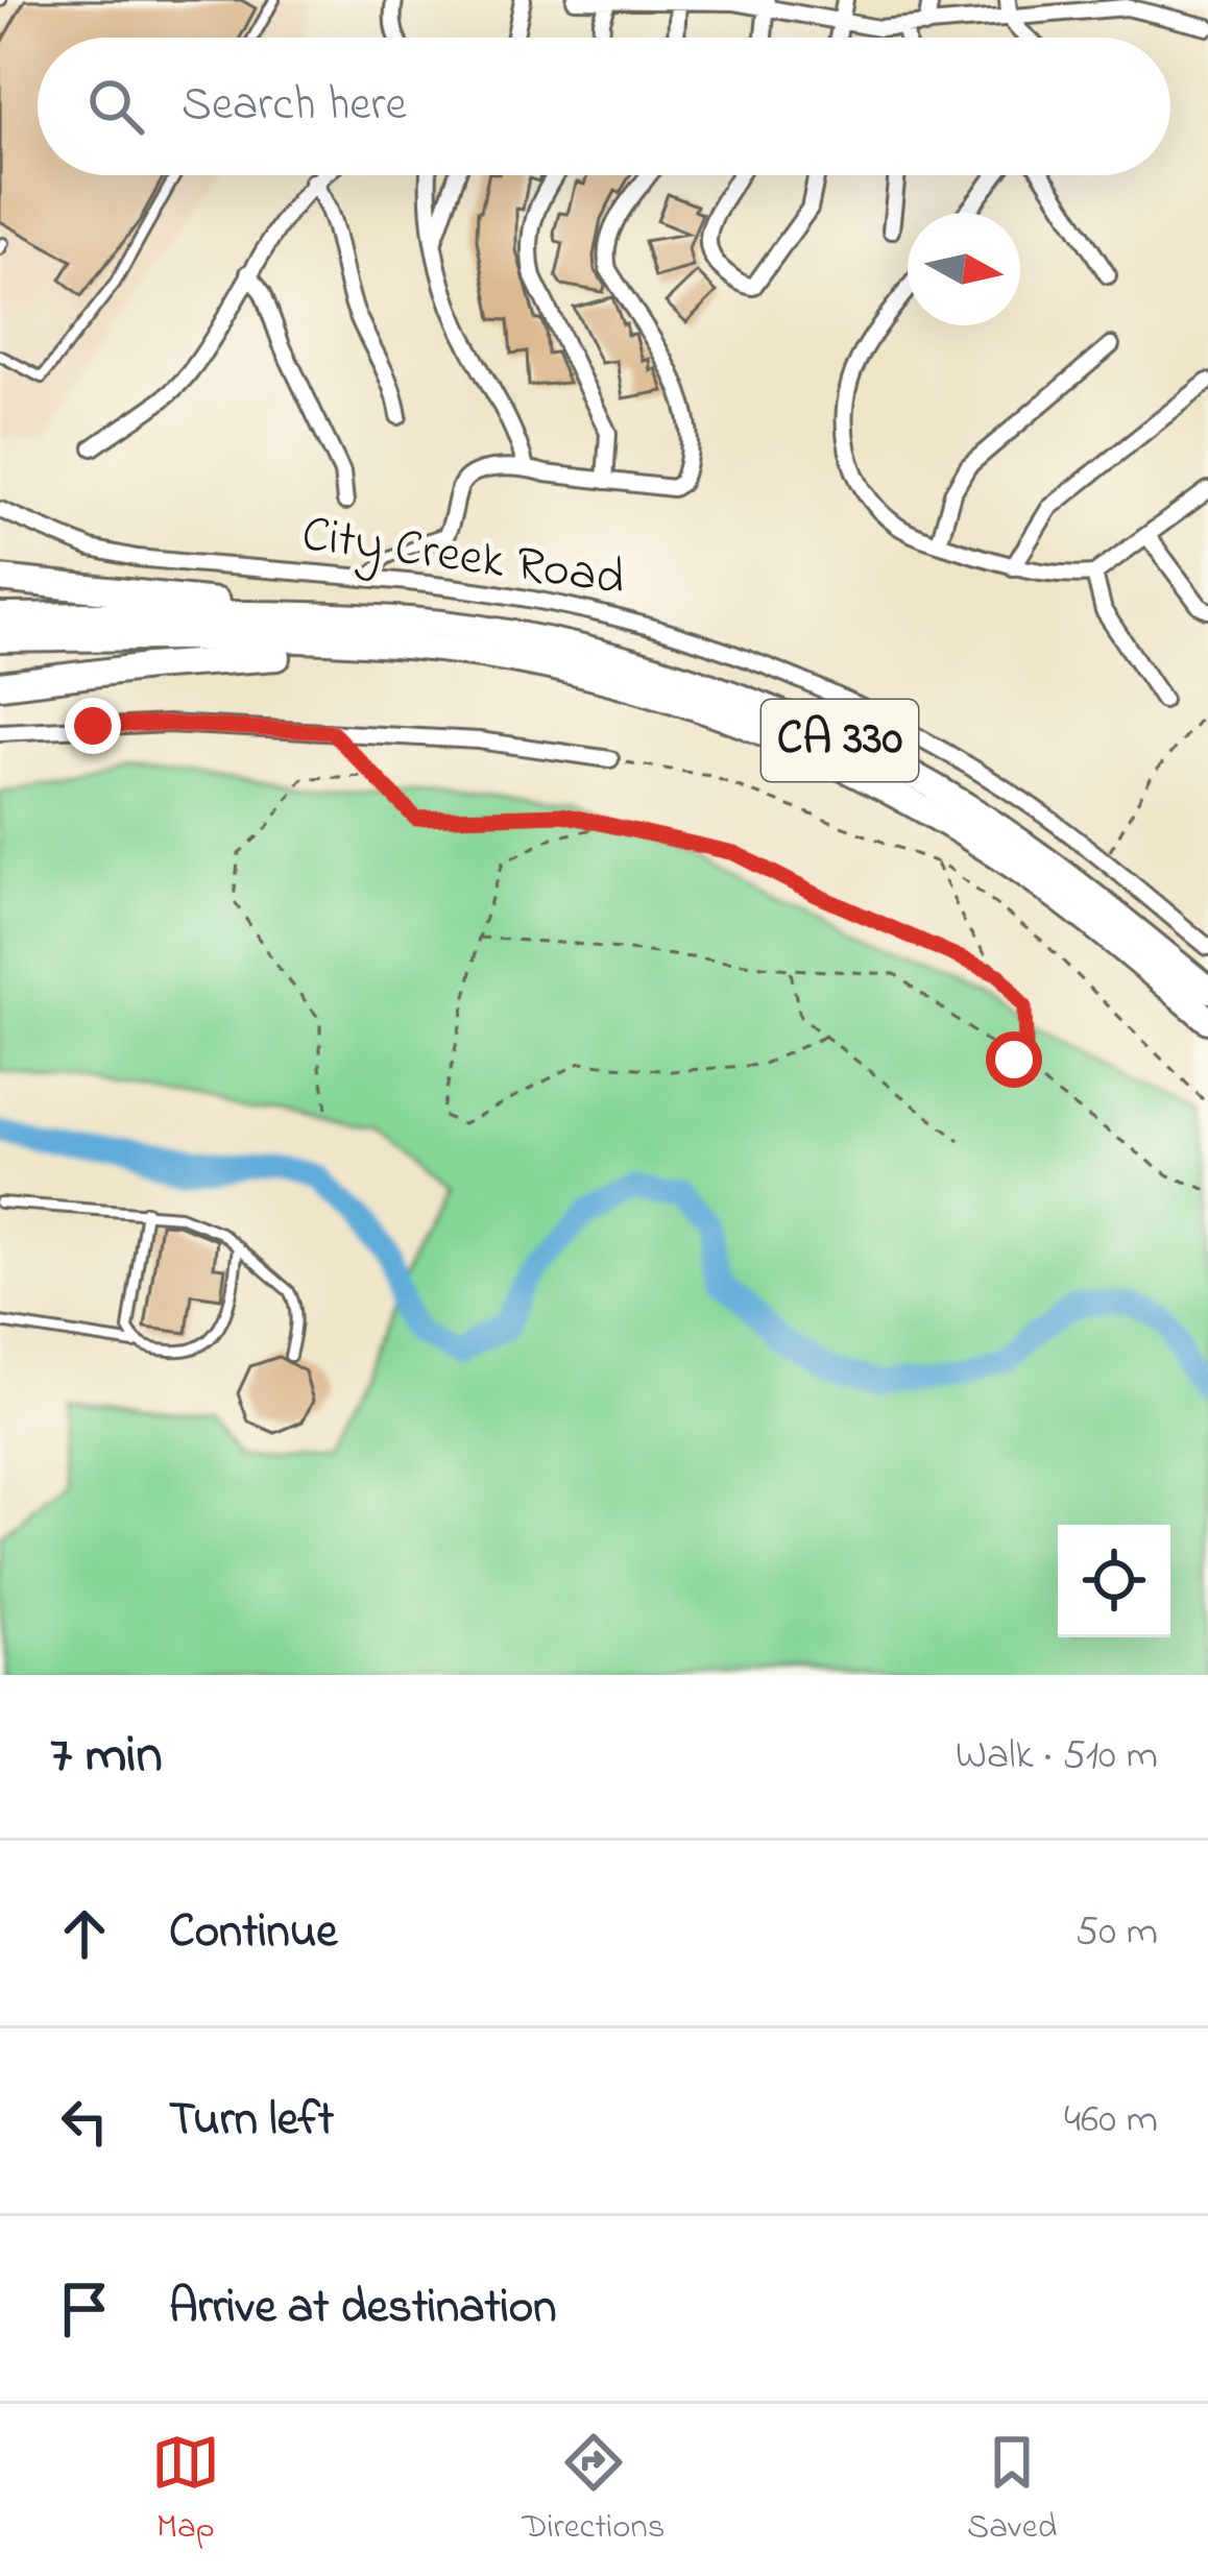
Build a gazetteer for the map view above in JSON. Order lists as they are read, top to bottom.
{
  "streets": {
    "highway": ["CA 330"],
    "street": ["City Creek Road"]
  },
  "north": "right",
  "page": {
    "search": "Search here",
    "heading": ["7 min", "Walk · 510 m"],
    "list": [
      ["Continue", "50 m"],
      ["Turn left", "460 m"],
      "Arrive at destination"
    ],
    "nav": ["Map", "Directions", "Saved"]
  }
}
